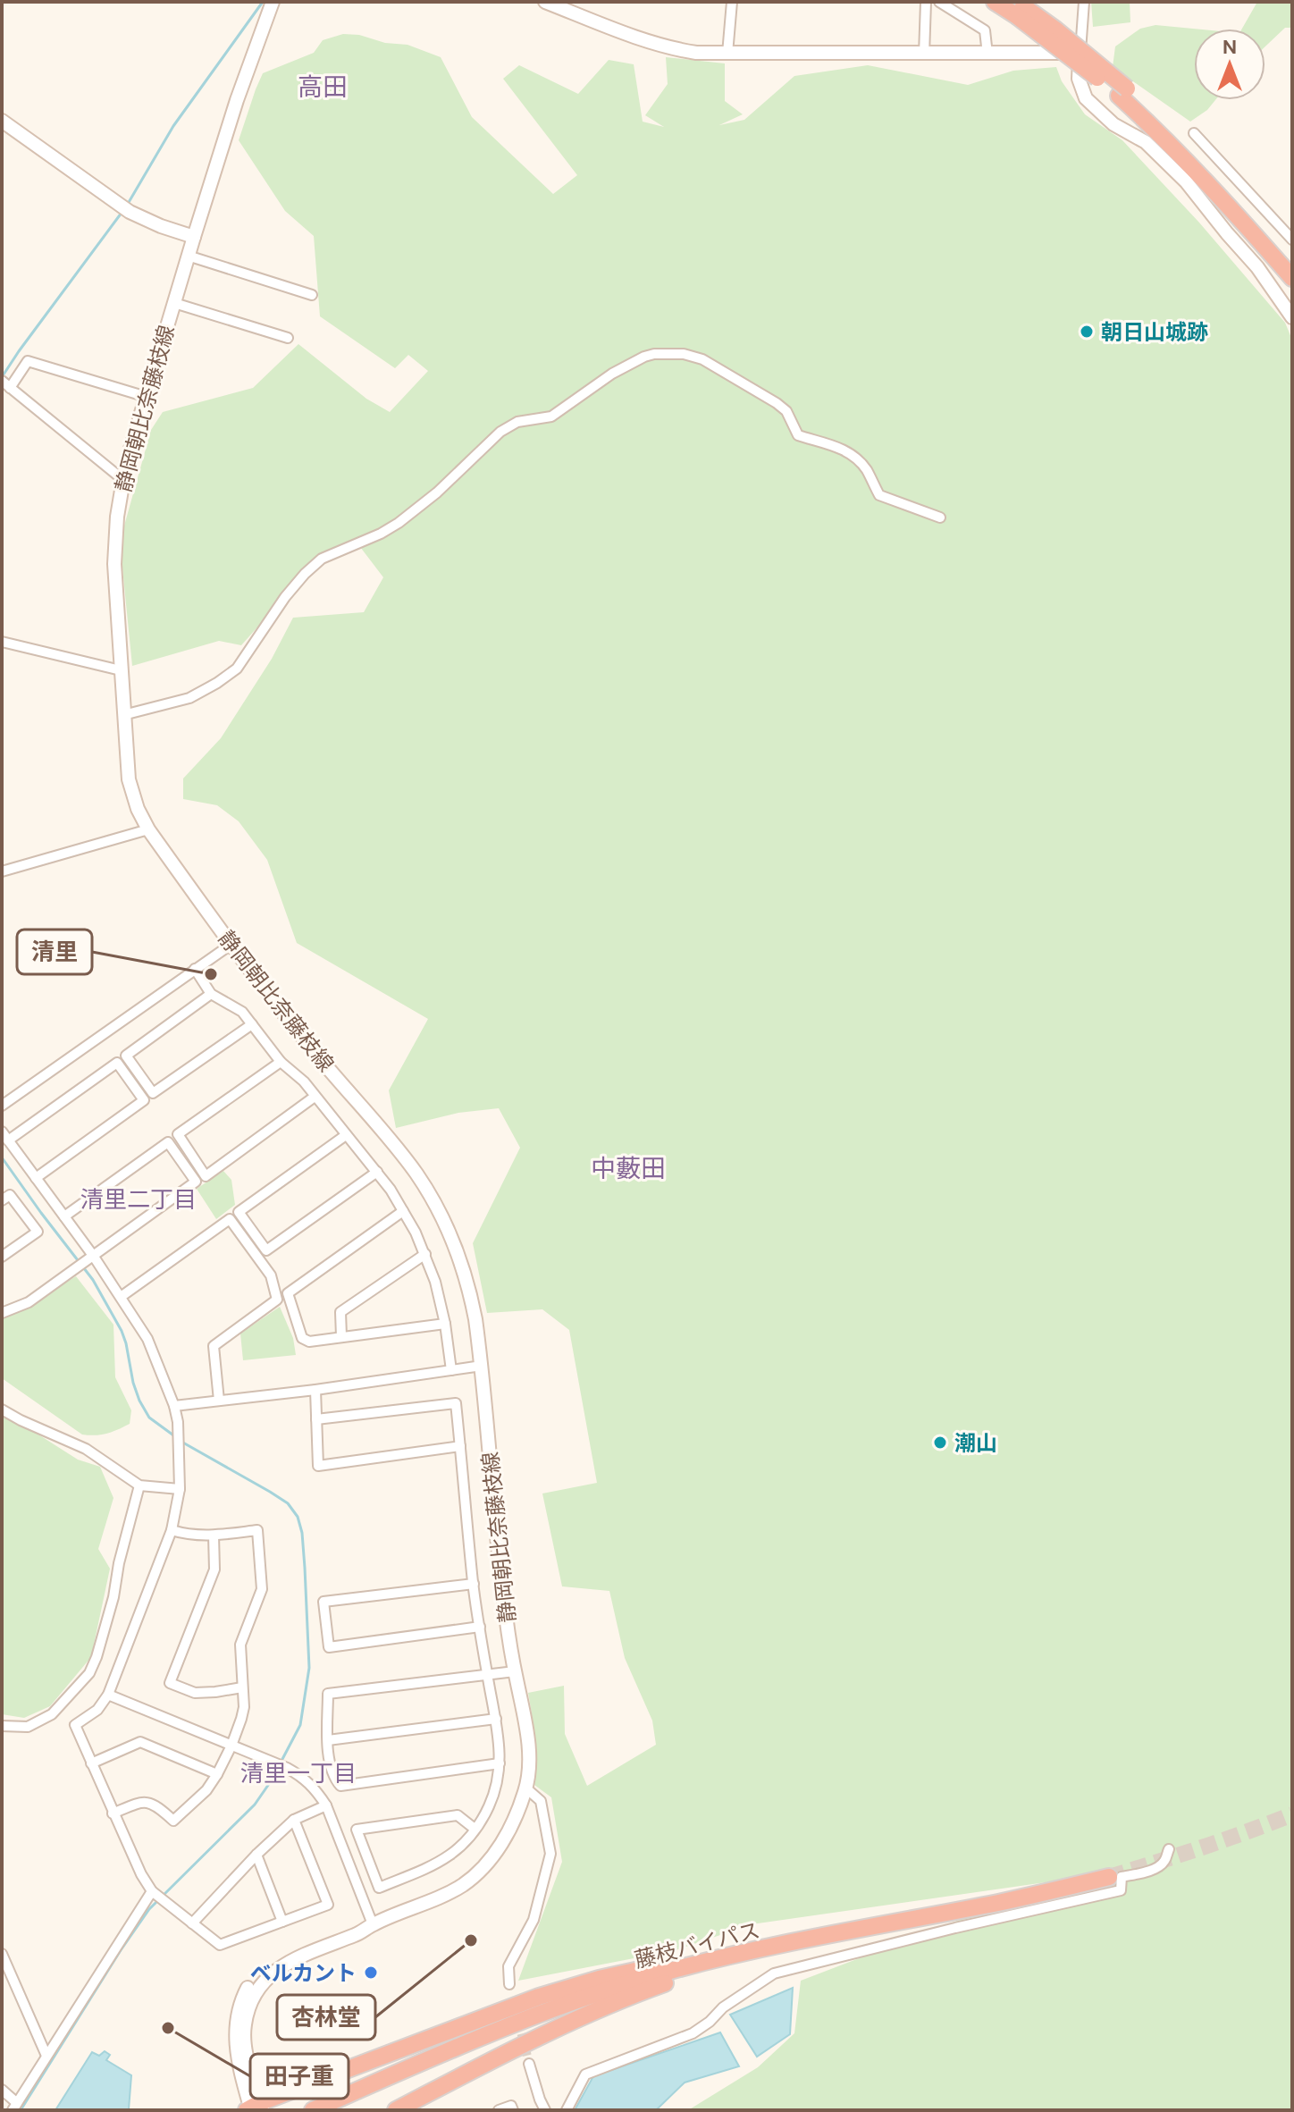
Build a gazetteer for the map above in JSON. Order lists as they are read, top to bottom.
{
  "streets": {
    "highway": ["藤枝バイパス"],
    "main road": ["静岡朝比奈藤枝線"]
  },
  "districts": [
    "高田",
    "中藪田",
    "清里二丁目",
    "清里一丁目"
  ],
  "places": [
    "朝日山城跡",
    "清里",
    "潮山",
    "杏林堂",
    "ベルカント",
    "田子重"
  ],
  "north": "top"
}
